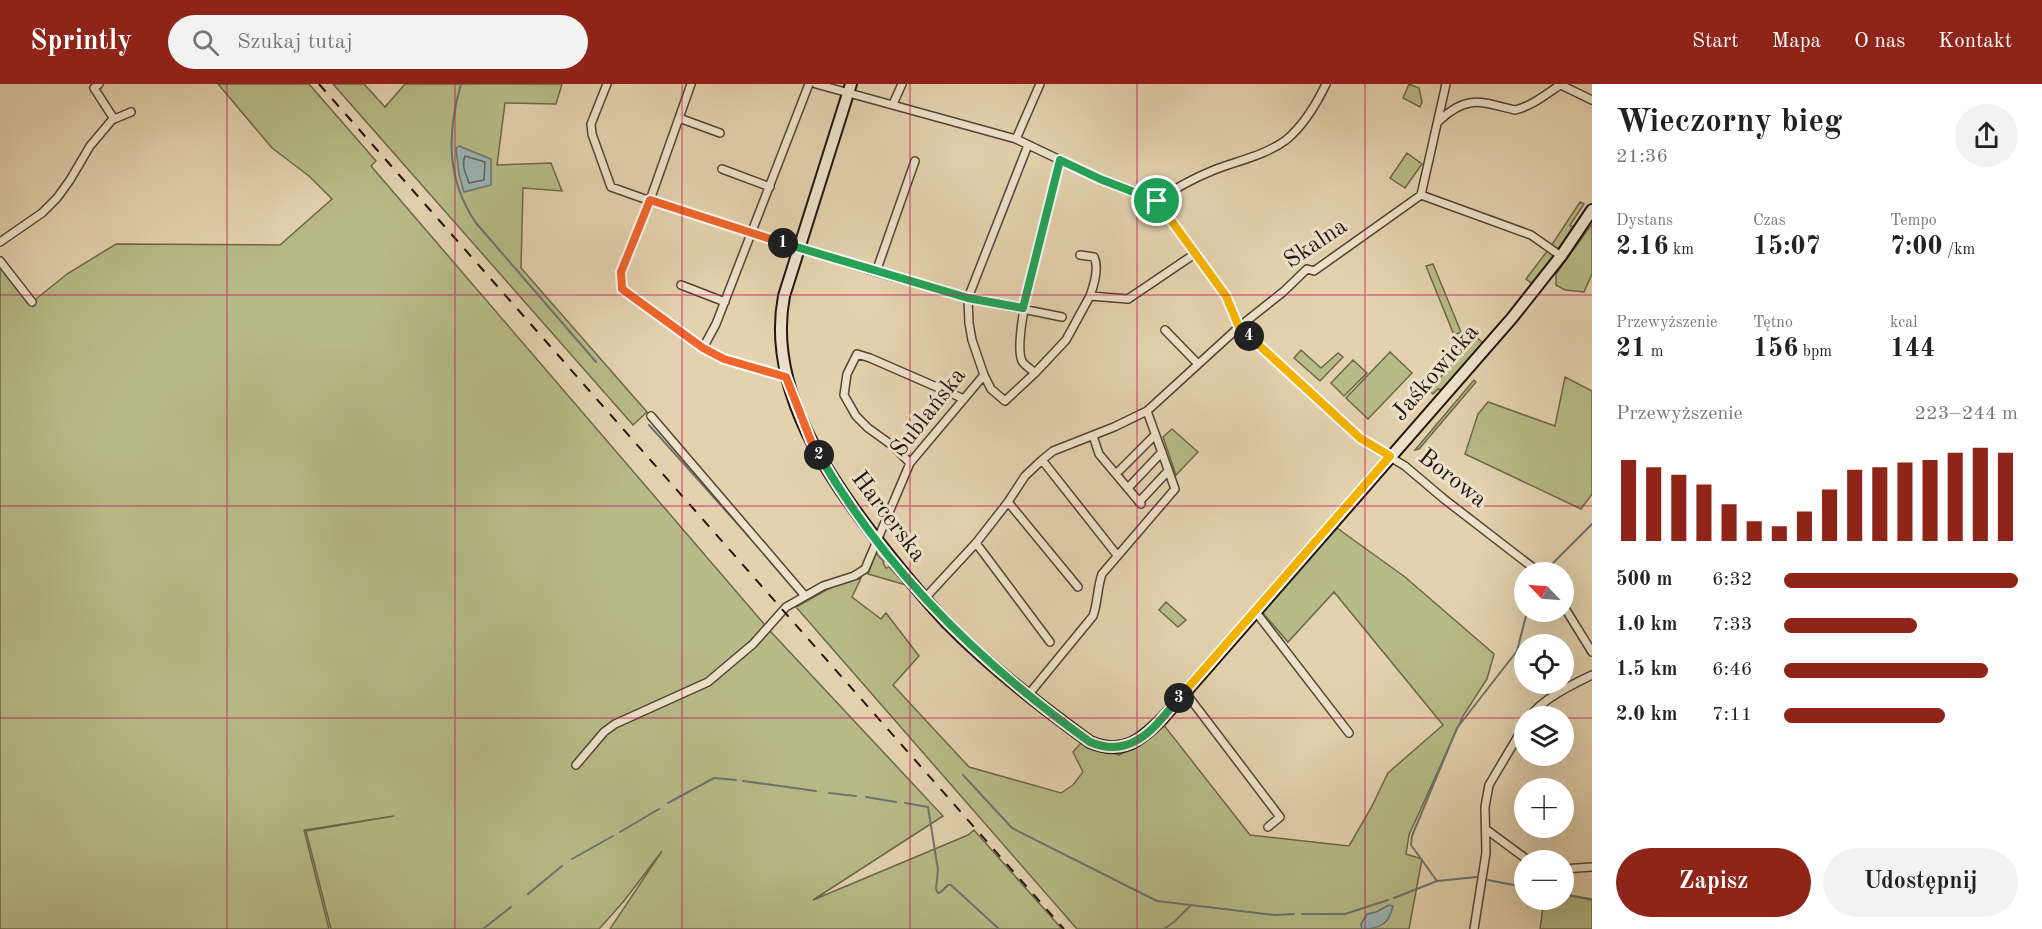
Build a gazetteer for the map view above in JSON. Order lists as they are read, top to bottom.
{
  "streets": {
    "street": [
      "Skalna",
      "Jaśkowicka",
      "Sublańska",
      "Borowa",
      "Harcerska"
    ]
  },
  "crossings": [
    ["Skalna", "Borowa"],
    ["Skalna", "Harcerska"],
    ["Jaśkowicka", "Borowa"],
    ["Jaśkowicka", "Harcerska"],
    ["Sublańska", "Harcerska"]
  ],
  "north": "top left",
  "page": {
    "header": "Sprintly",
    "search": "Szukaj tutaj",
    "nav": [
      "Start",
      "Mapa",
      "O nas",
      "Kontakt"
    ],
    "heading": ["Wieczorny bieg", "21:36"],
    "stats": [
      ["Dystans", "2.16 km"],
      ["Czas", "15:07"],
      ["Tempo", "7:00 /km"],
      ["Przewyższenie", "21 m"],
      ["Tętno", "156 bpm"],
      ["kcal", "144"]
    ],
    "pins": [
      "1",
      "4",
      "2",
      "3"
    ],
    "chart": ["Przewyższenie", "223–244 m"],
    "list": [
      {
        "name": "500 m",
        "note": "6:32"
      },
      {
        "name": "1.0 km",
        "note": "7:33"
      },
      {
        "name": "1.5 km",
        "note": "6:46"
      },
      {
        "name": "2.0 km",
        "note": "7:11"
      }
    ],
    "map_buttons": ["+", "−"],
    "buttons": ["Zapisz", "Udostępnij"]
  }
}
